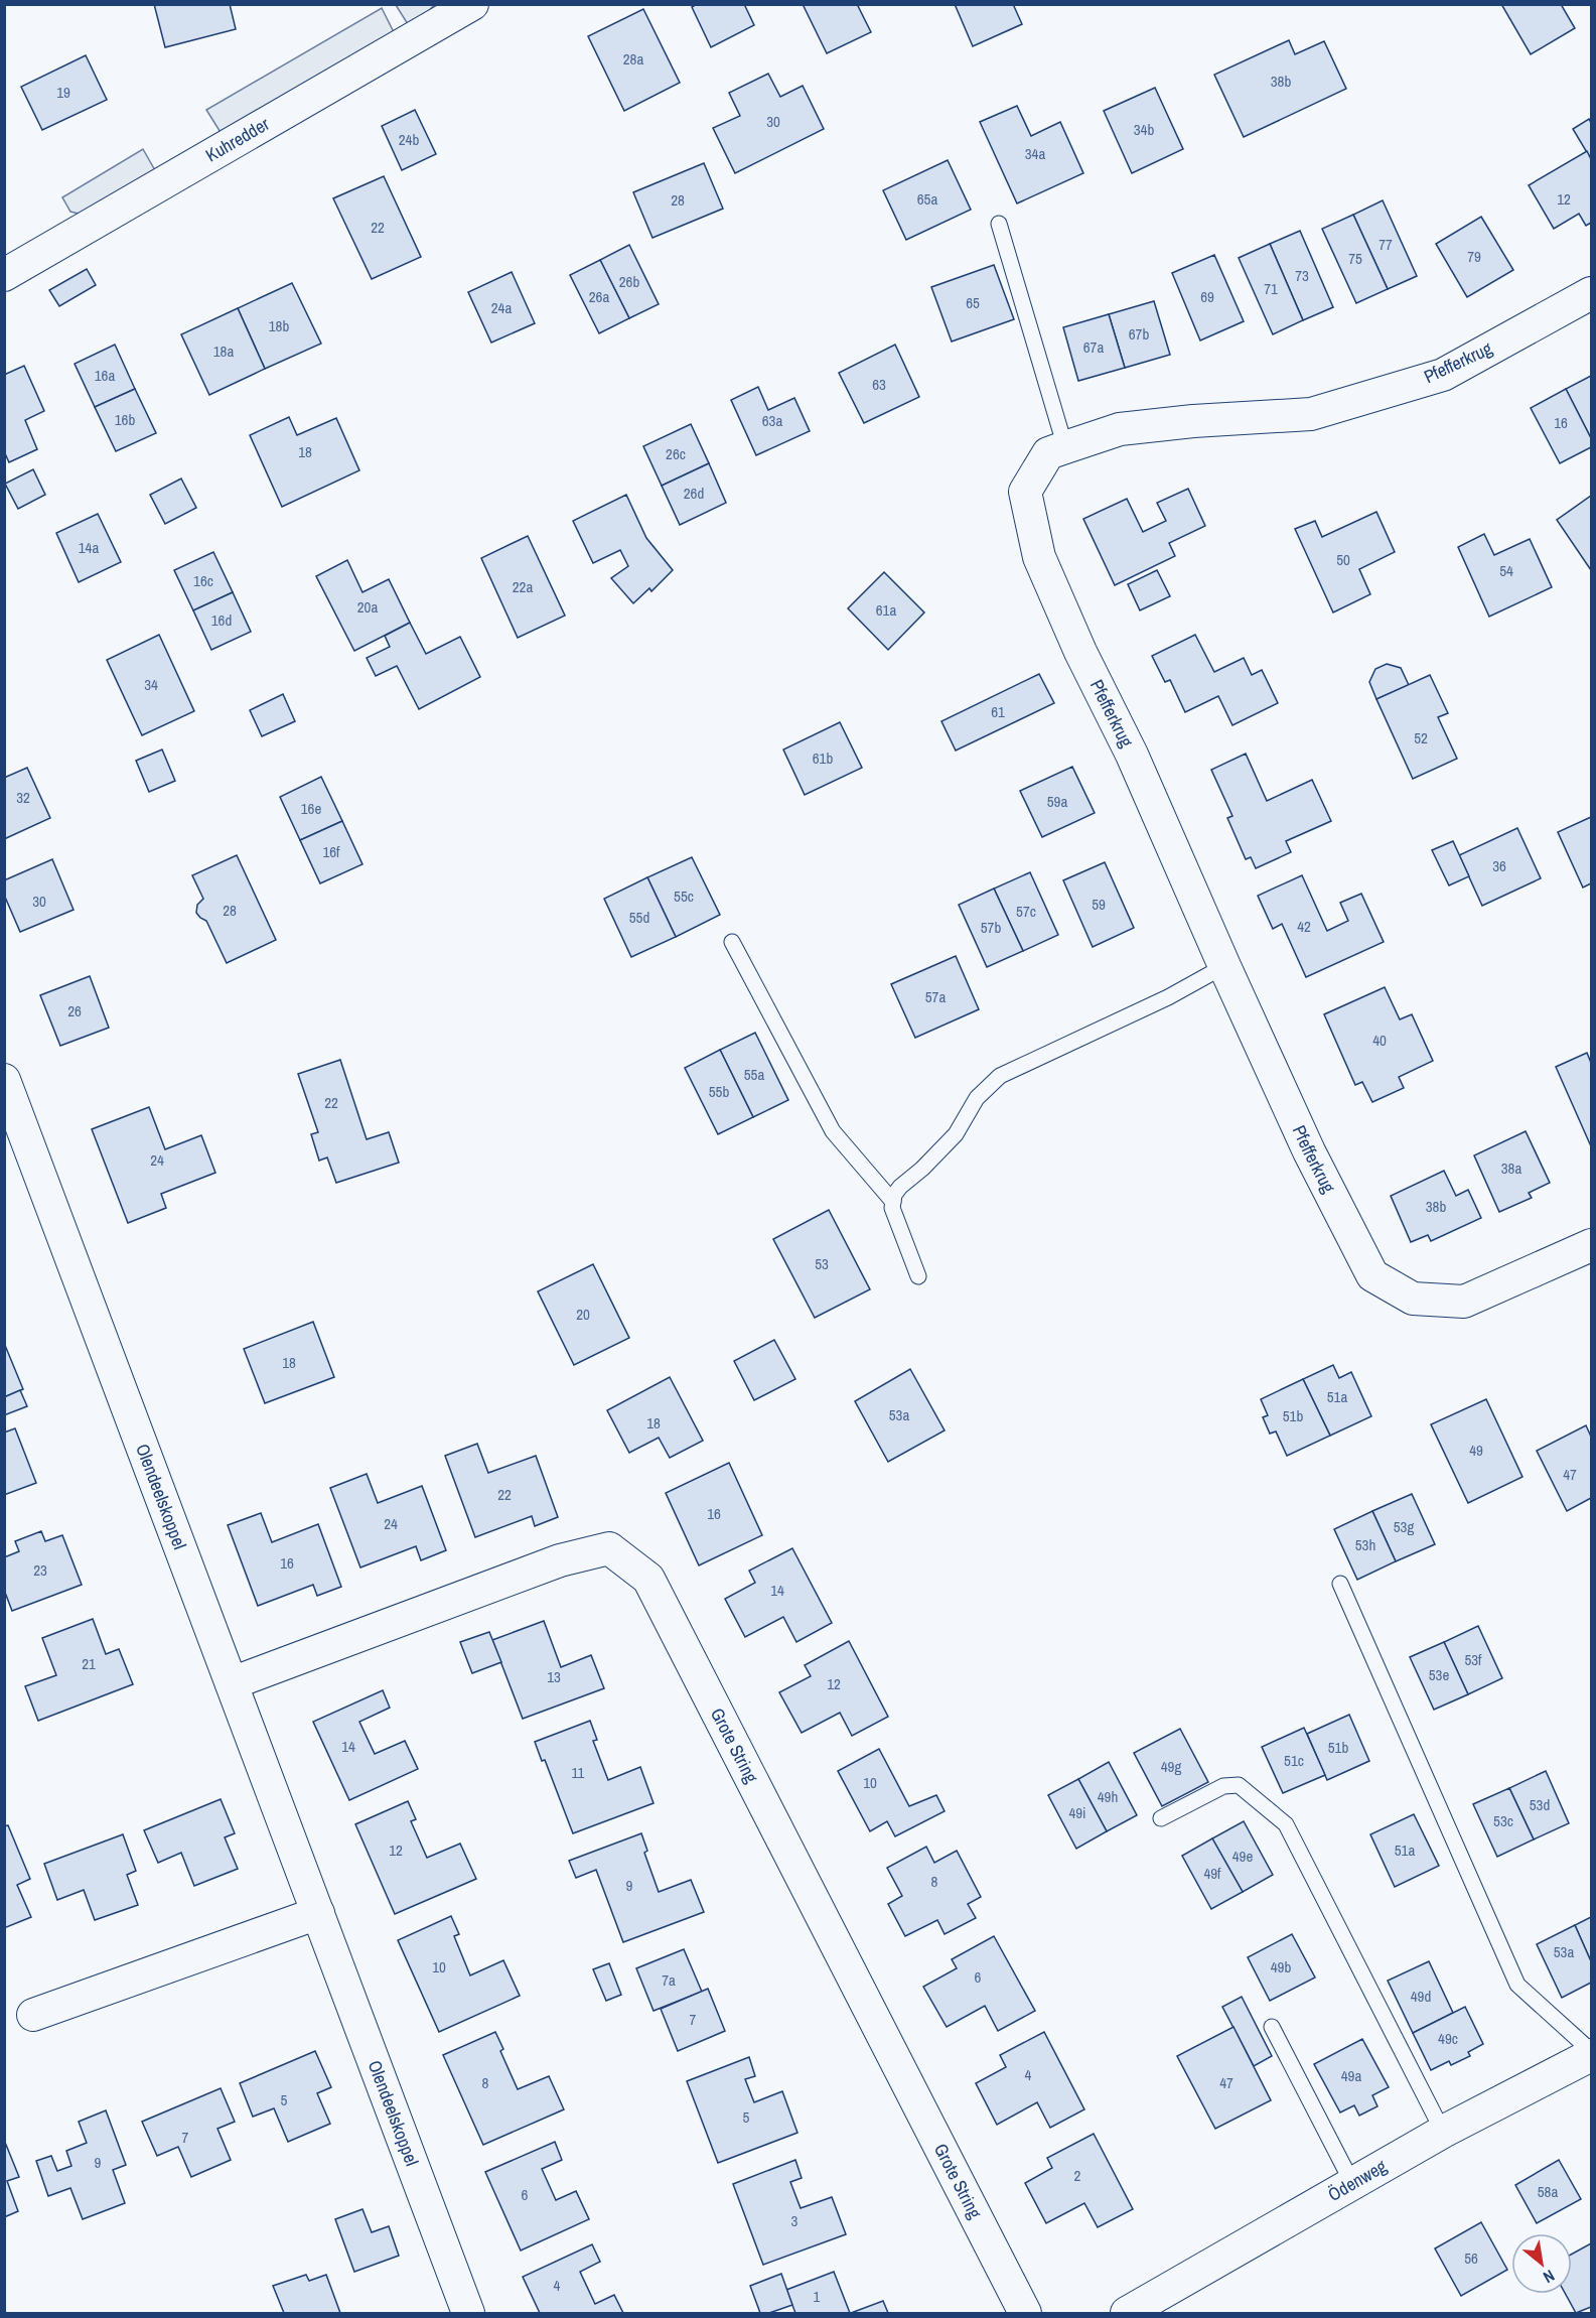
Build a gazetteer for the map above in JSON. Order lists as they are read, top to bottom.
{
  "streets": {
    "street": [
      "Kuhredder",
      "Pfefferkrug",
      "Olendeelskoppel",
      "Grote String",
      "Ödenweg"
    ]
  },
  "crossings": [
    ["Olendeelskoppel", "Grote String"]
  ],
  "house_numbers": [
    "28a",
    "38b",
    "19",
    "30",
    "34b",
    "24b",
    "34a",
    "65a",
    "12",
    "28",
    "22",
    "77",
    "79",
    "75",
    "73",
    "26b",
    "71",
    "26a",
    "69",
    "65",
    "24a",
    "18b",
    "67b",
    "67a",
    "18a",
    "16a",
    "63",
    "16b",
    "63a",
    "16",
    "18",
    "26c",
    "26d",
    "14a",
    "50",
    "54",
    "16c",
    "22a",
    "20a",
    "61a",
    "16d",
    "34",
    "61",
    "52",
    "61b",
    "32",
    "59a",
    "16e",
    "16f",
    "36",
    "55c",
    "30",
    "59",
    "28",
    "57c",
    "55d",
    "42",
    "57b",
    "57a",
    "26",
    "40",
    "55a",
    "55b",
    "22",
    "24",
    "38a",
    "38b",
    "53",
    "20",
    "18",
    "51a",
    "53a",
    "51b",
    "18",
    "49",
    "47",
    "22",
    "16",
    "24",
    "53g",
    "53h",
    "16",
    "23",
    "14",
    "53f",
    "21",
    "53e",
    "13",
    "12",
    "14",
    "51b",
    "51c",
    "49g",
    "11",
    "10",
    "49h",
    "53d",
    "49i",
    "53c",
    "12",
    "51a",
    "49e",
    "49f",
    "8",
    "9",
    "53a",
    "10",
    "49b",
    "6",
    "7a",
    "49d",
    "7",
    "49c",
    "4",
    "49a",
    "8",
    "47",
    "5",
    "5",
    "7",
    "9",
    "2",
    "58a",
    "6",
    "3",
    "56",
    "4",
    "1"
  ],
  "north": "bottom right"
}
